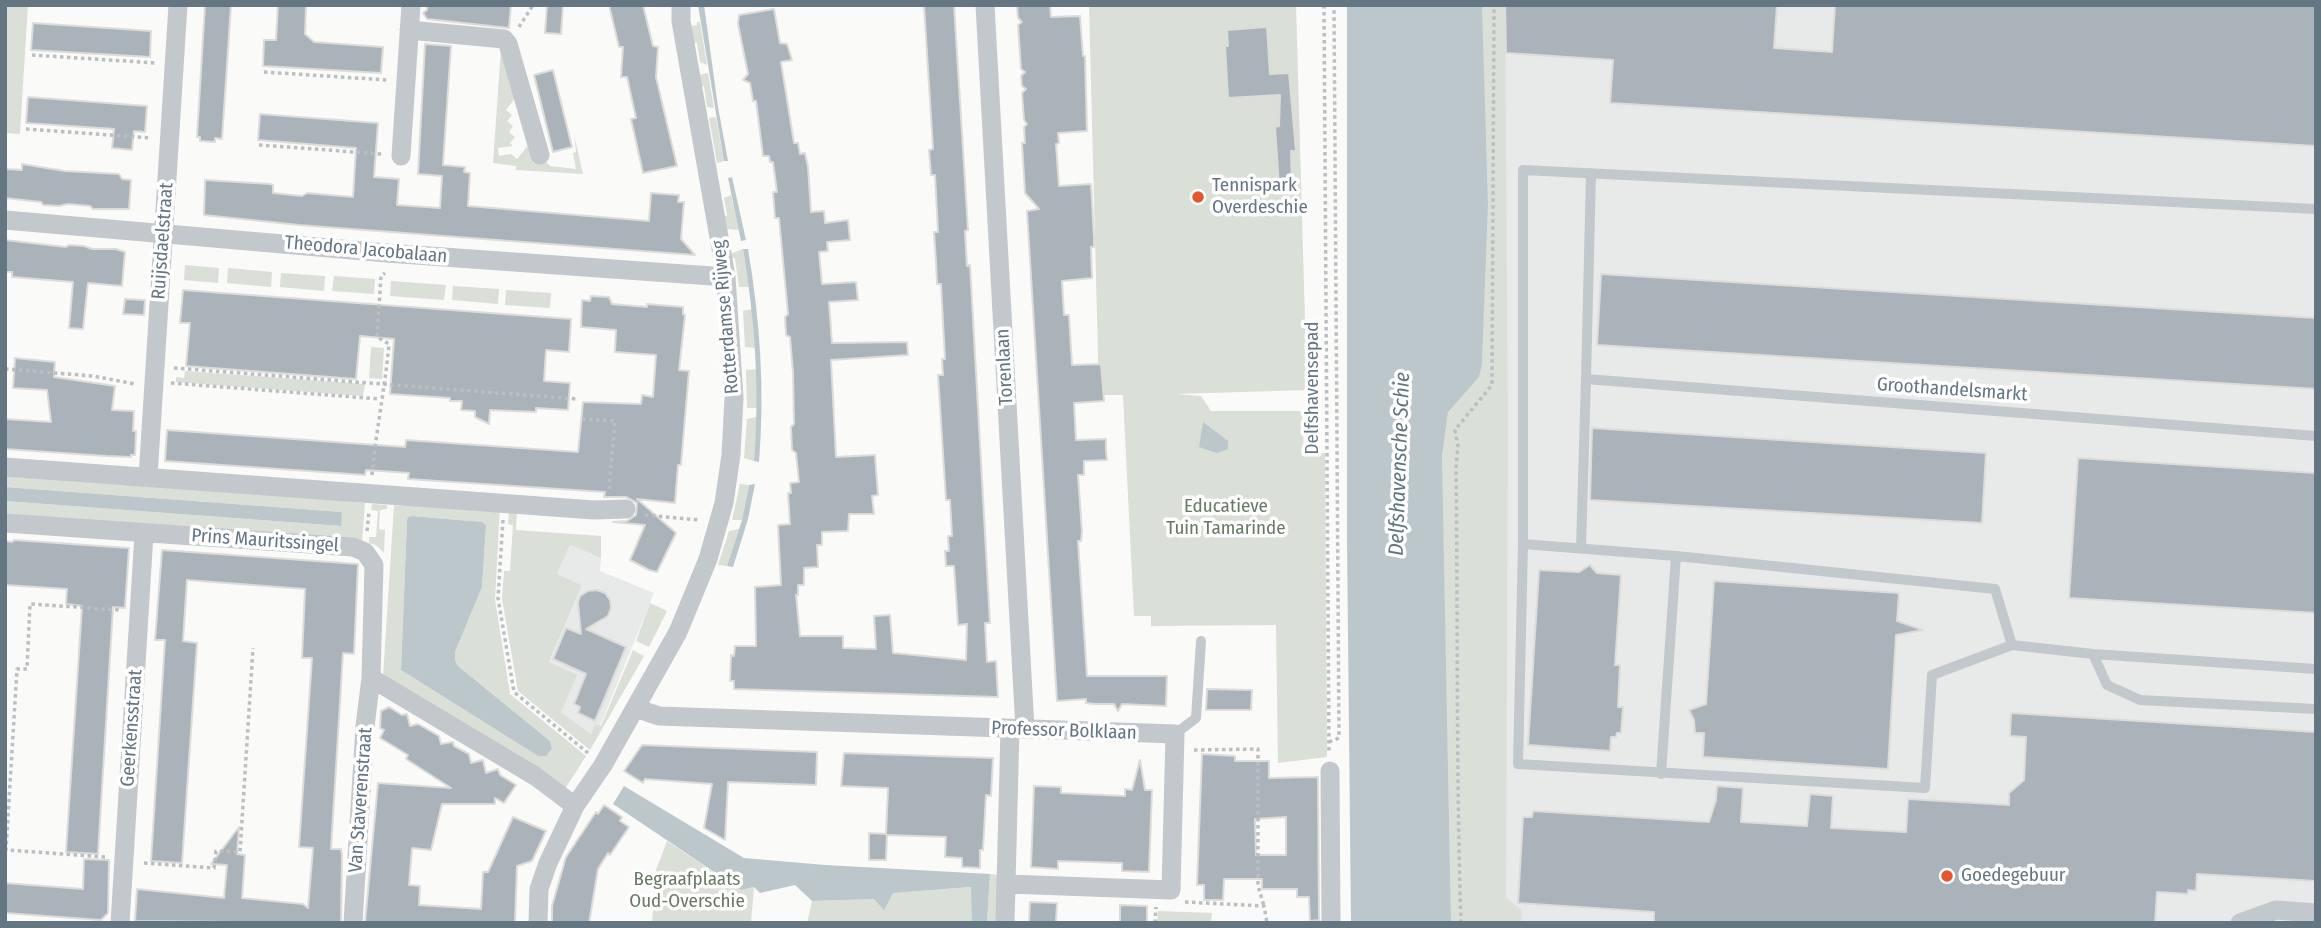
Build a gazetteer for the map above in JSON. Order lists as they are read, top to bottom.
{
  "streets": {
    "street": [
      "Ruijsdaelstraat",
      "Theodora Jacobalaan",
      "Rotterdamse Rijweg",
      "Torenlaan",
      "Prins Mauritssingel",
      "Geerkensstraat",
      "Professor Bolklaan",
      "Van Staverenstraat"
    ],
    "lane": ["Groothandelsmarkt"],
    "path": ["Delfshavensepad"]
  },
  "crossings": [
    ["Ruijsdaelstraat", "Theodora Jacobalaan"],
    ["Theodora Jacobalaan", "Rotterdamse Rijweg"],
    ["Rotterdamse Rijweg", "Professor Bolklaan"],
    ["Torenlaan", "Professor Bolklaan"],
    ["Prins Mauritssingel", "Geerkensstraat"],
    ["Prins Mauritssingel", "Van Staverenstraat"]
  ],
  "water": ["Delfshavensche Schie"],
  "parks": ["Educatieve Tuin Tamarinde", "Begraafplaats Oud-Overschie"],
  "places": ["Tennispark Overdeschie", "Goedegebuur"]
}
